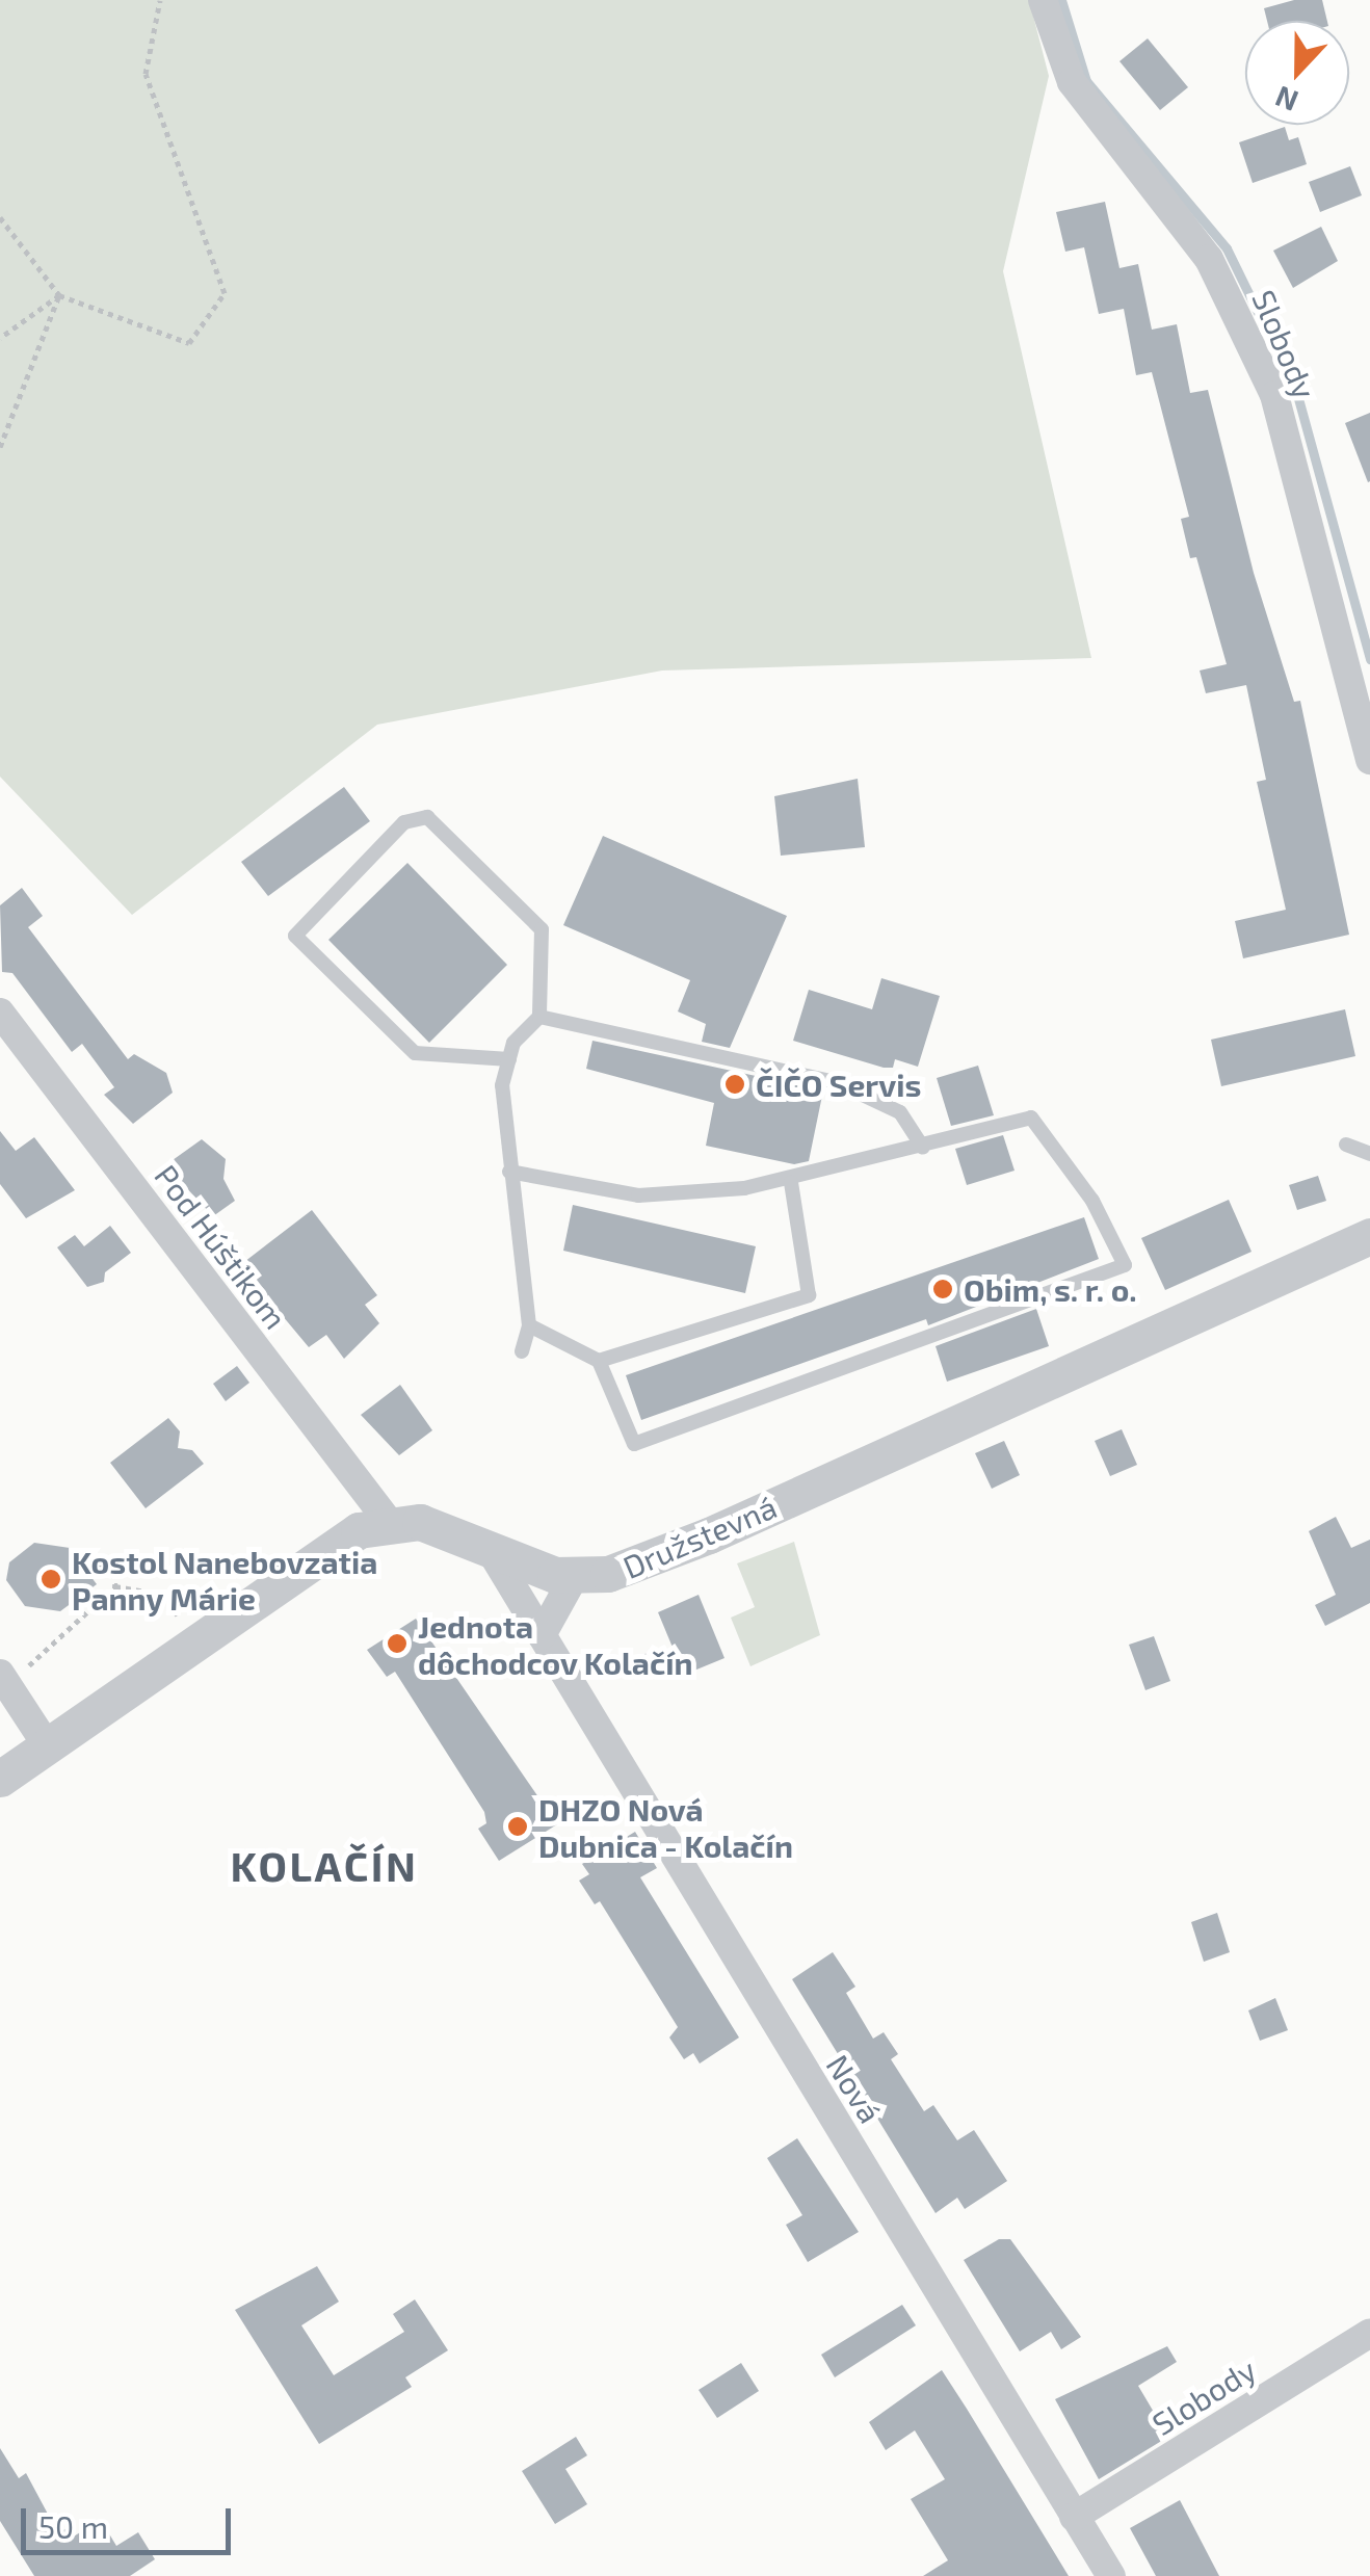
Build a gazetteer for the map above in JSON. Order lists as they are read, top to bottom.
{
  "streets": {
    "street": [
      "Slobody",
      "Pod Húštikom",
      "Družstevná",
      "Nová"
    ]
  },
  "crossings": [
    ["Slobody", "Nová"],
    ["Pod Húštikom", "Družstevná"],
    ["Družstevná", "Nová"]
  ],
  "districts": ["KOLAČÍN"],
  "places": [
    "ČIČO Servis",
    "Obim, s. r. o.",
    "Kostol Nanebovzatia Panny Márie",
    "Jednota dôchodcov Kolačín",
    "DHZO Nová Dubnica - Kolačín"
  ],
  "scale_bar": "50 m",
  "north": "bottom"
}
